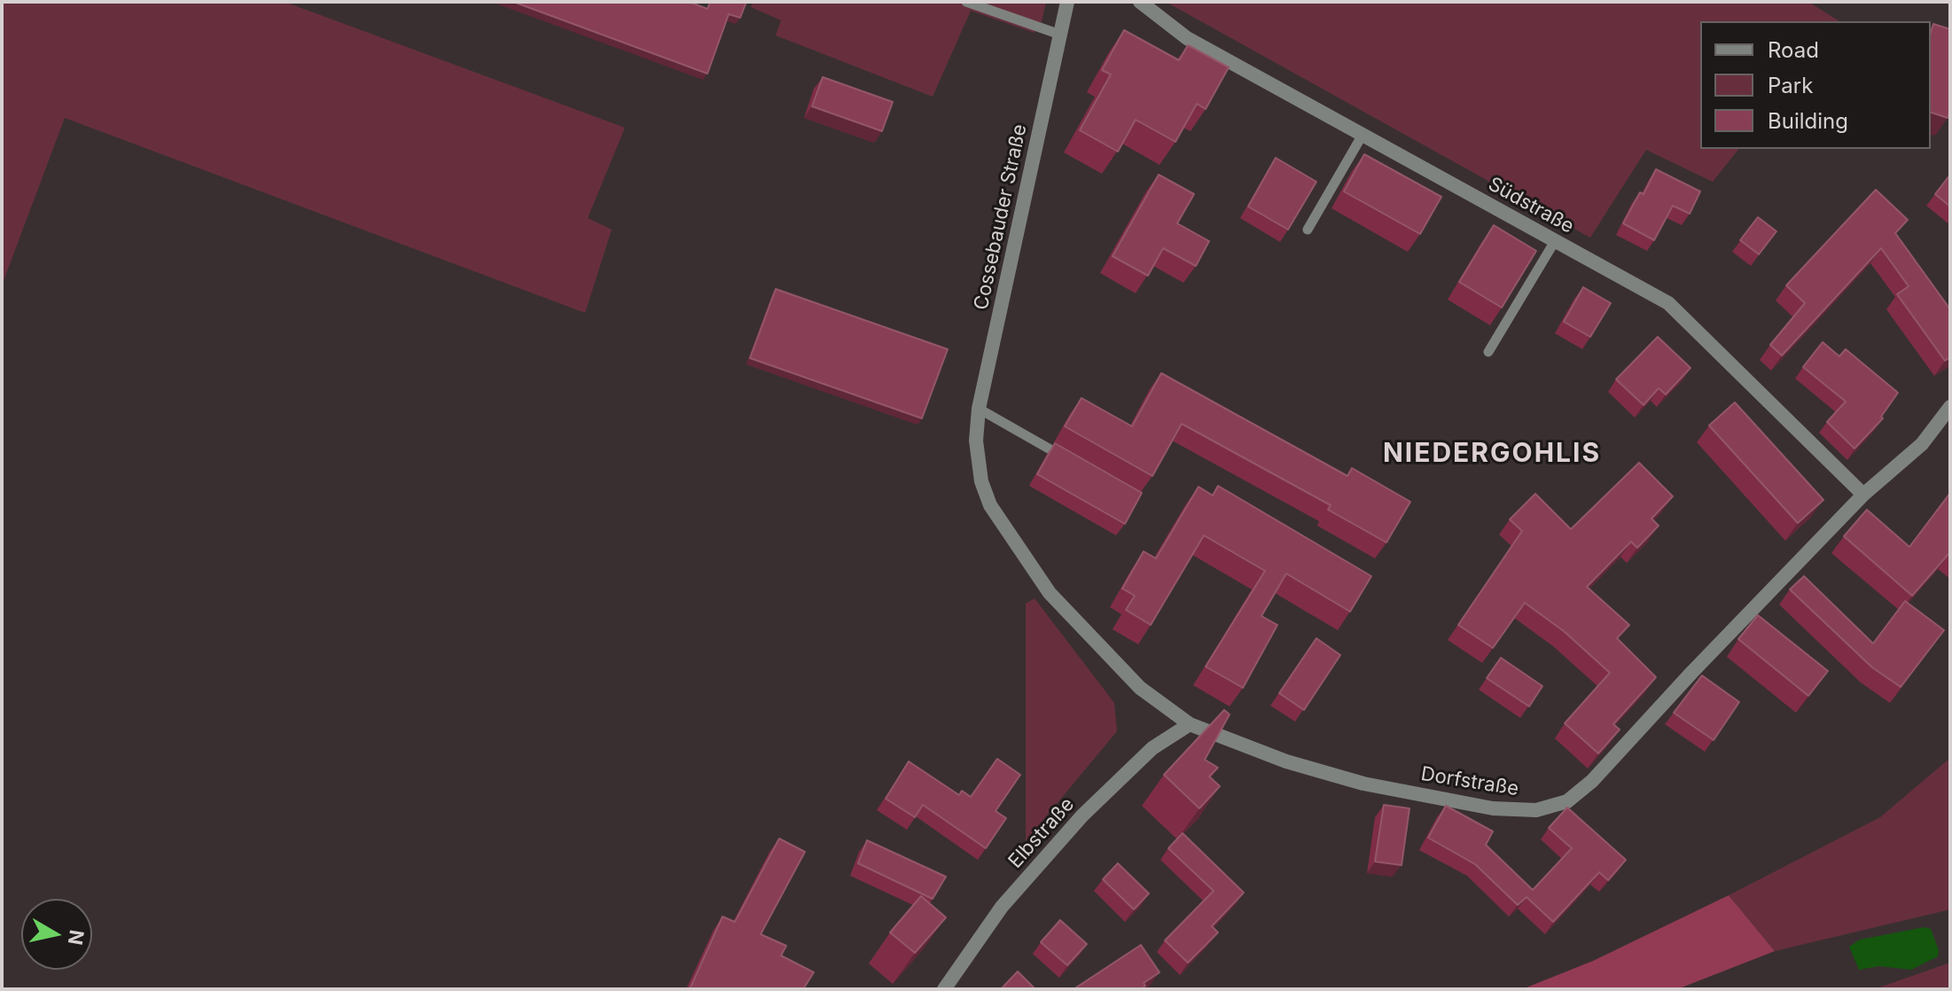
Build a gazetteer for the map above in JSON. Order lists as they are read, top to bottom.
{
  "streets": {
    "street": [
      "Südstraße",
      "Cossebauder Straße",
      "Dorfstraße",
      "Elbstraße"
    ]
  },
  "crossings": [
    ["Südstraße", "Dorfstraße"],
    ["Cossebauder Straße", "Dorfstraße"],
    ["Dorfstraße", "Elbstraße"]
  ],
  "districts": ["NIEDERGOHLIS"],
  "legend": ["Road", "Park", "Building"],
  "north": "right"
}
